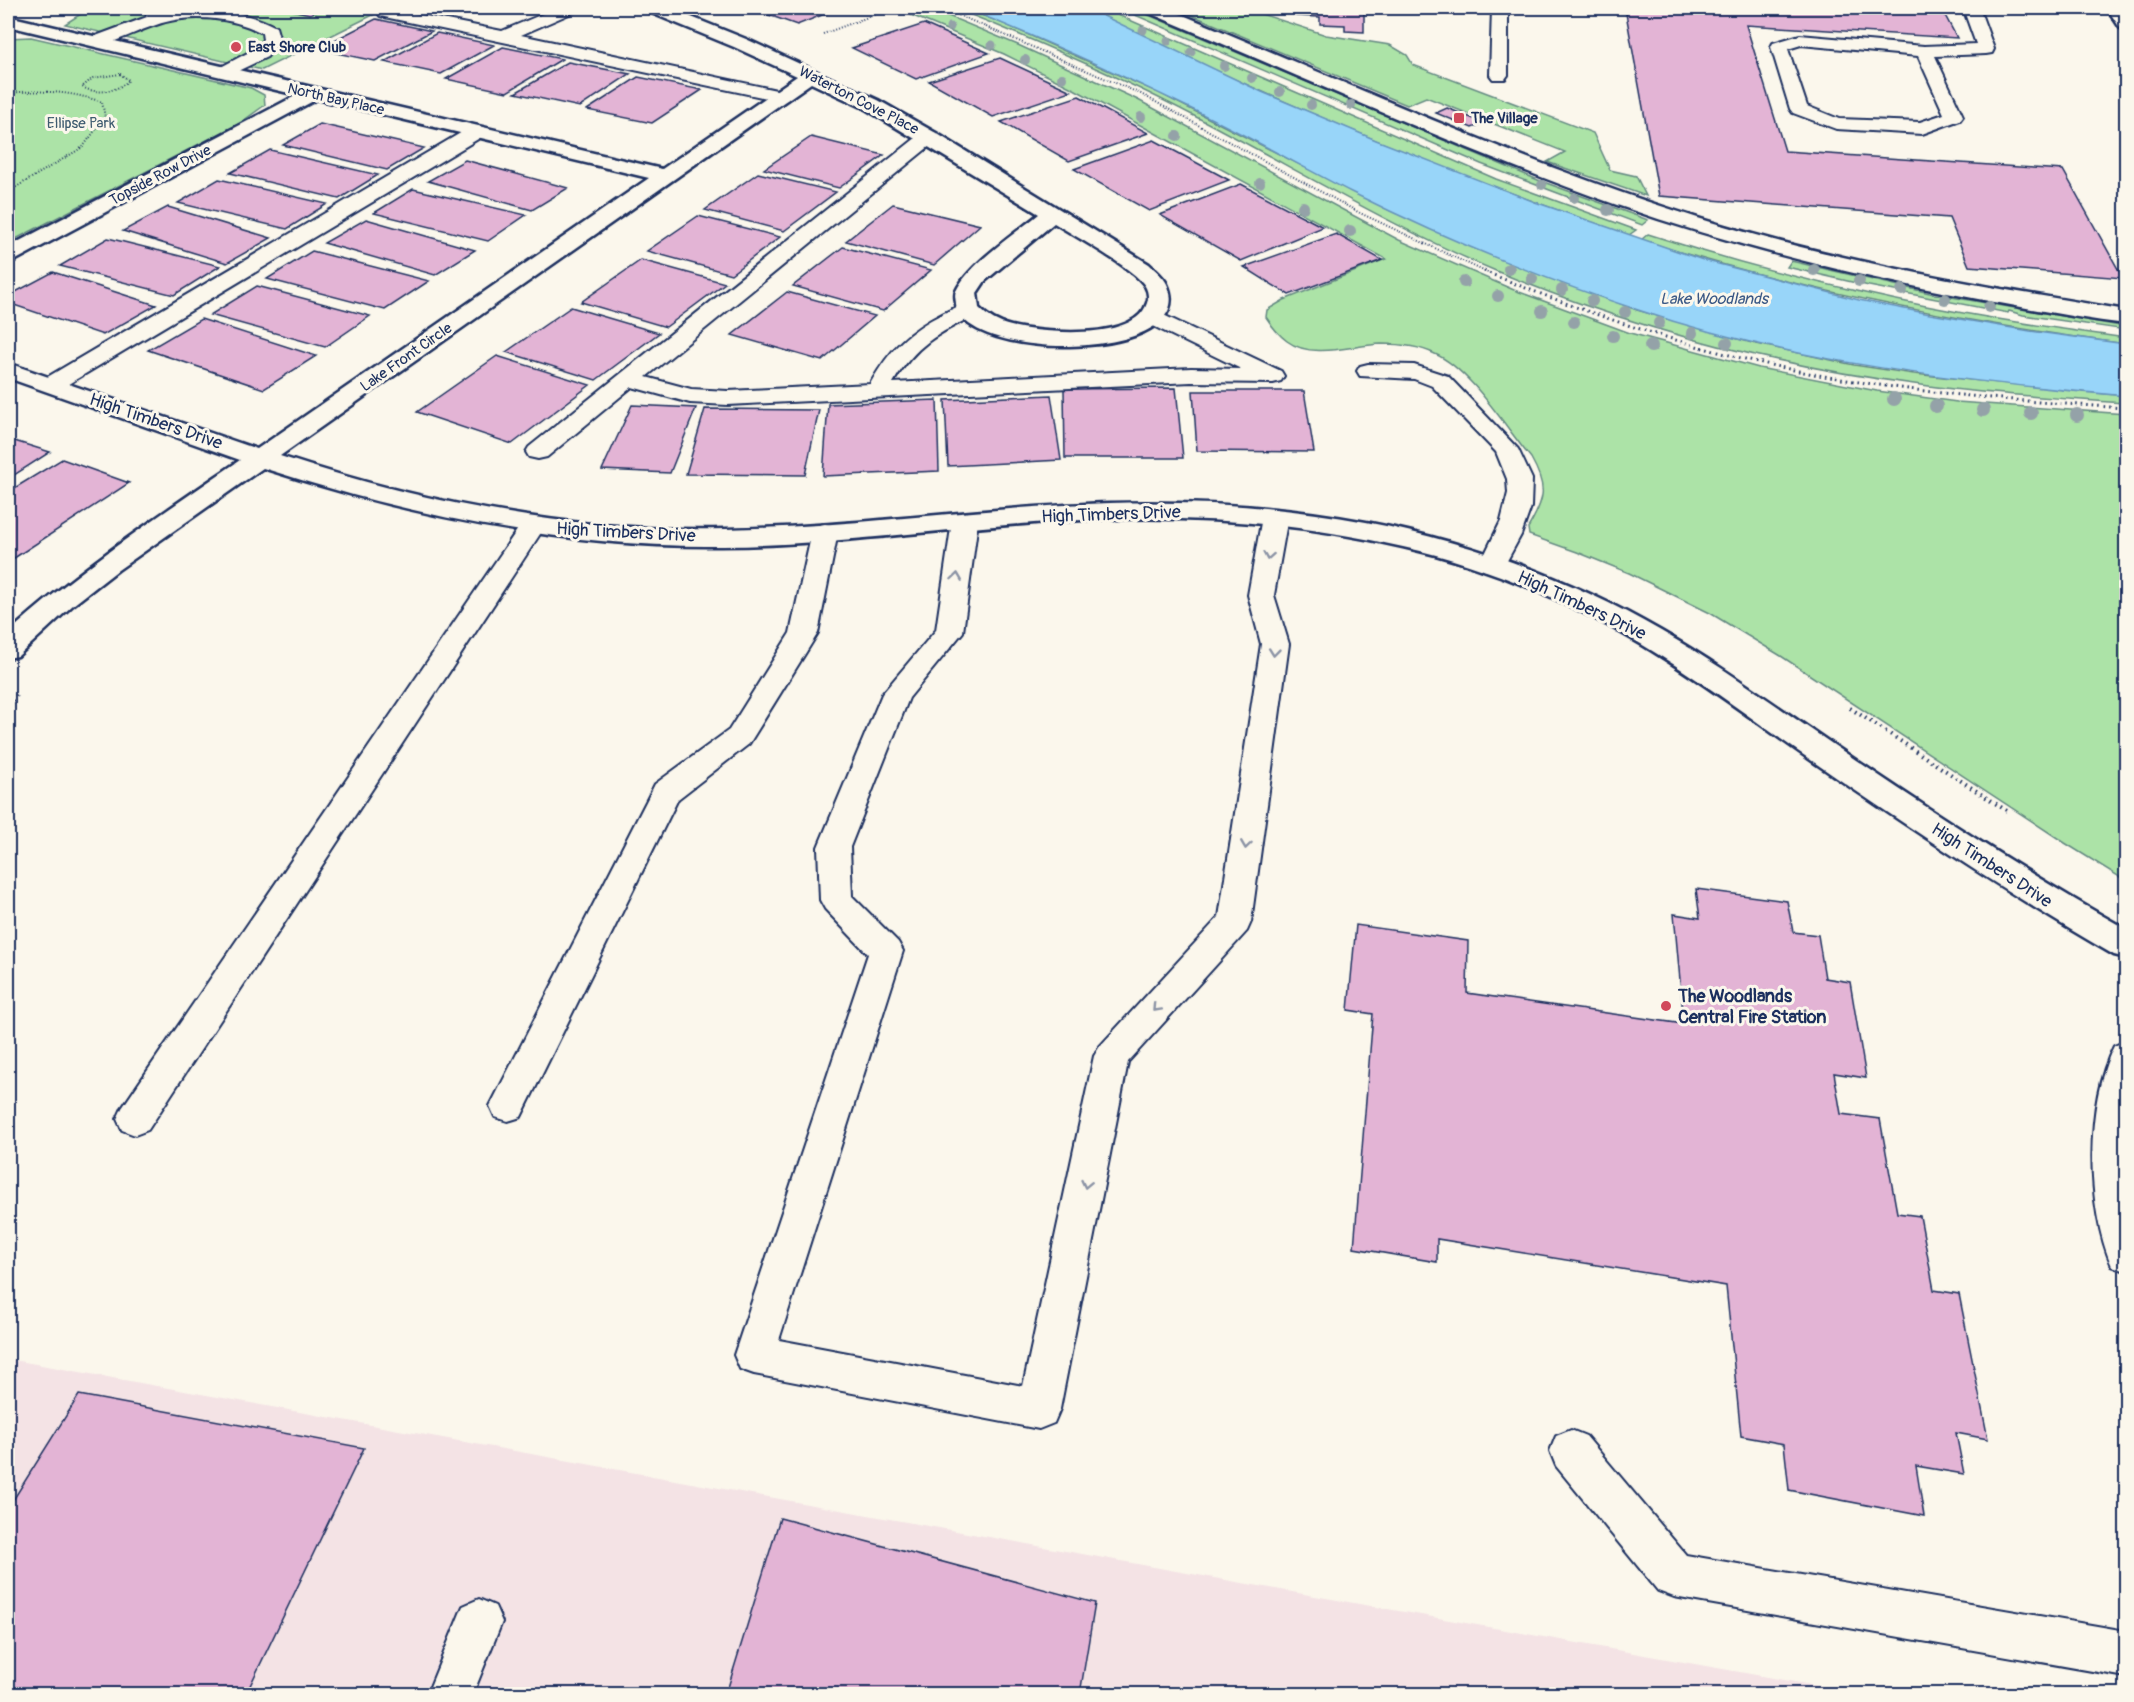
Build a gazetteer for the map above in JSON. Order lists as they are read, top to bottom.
{
  "streets": {
    "street": [
      "North Bay Place",
      "Waterton Cove Place",
      "Topside Row Drive",
      "Lake Front Circle",
      "High Timbers Drive"
    ]
  },
  "crossings": [
    ["North Bay Place", "Topside Row Drive"],
    ["North Bay Place", "Lake Front Circle"],
    ["Waterton Cove Place", "Lake Front Circle"],
    ["Lake Front Circle", "High Timbers Drive"]
  ],
  "water": ["Lake Woodlands"],
  "parks": ["Ellipse Park"],
  "places": {
    "other": ["East Shore Club", "The Woodlands Central Fire Station"],
    "transit": ["The Village"]
  }
}
